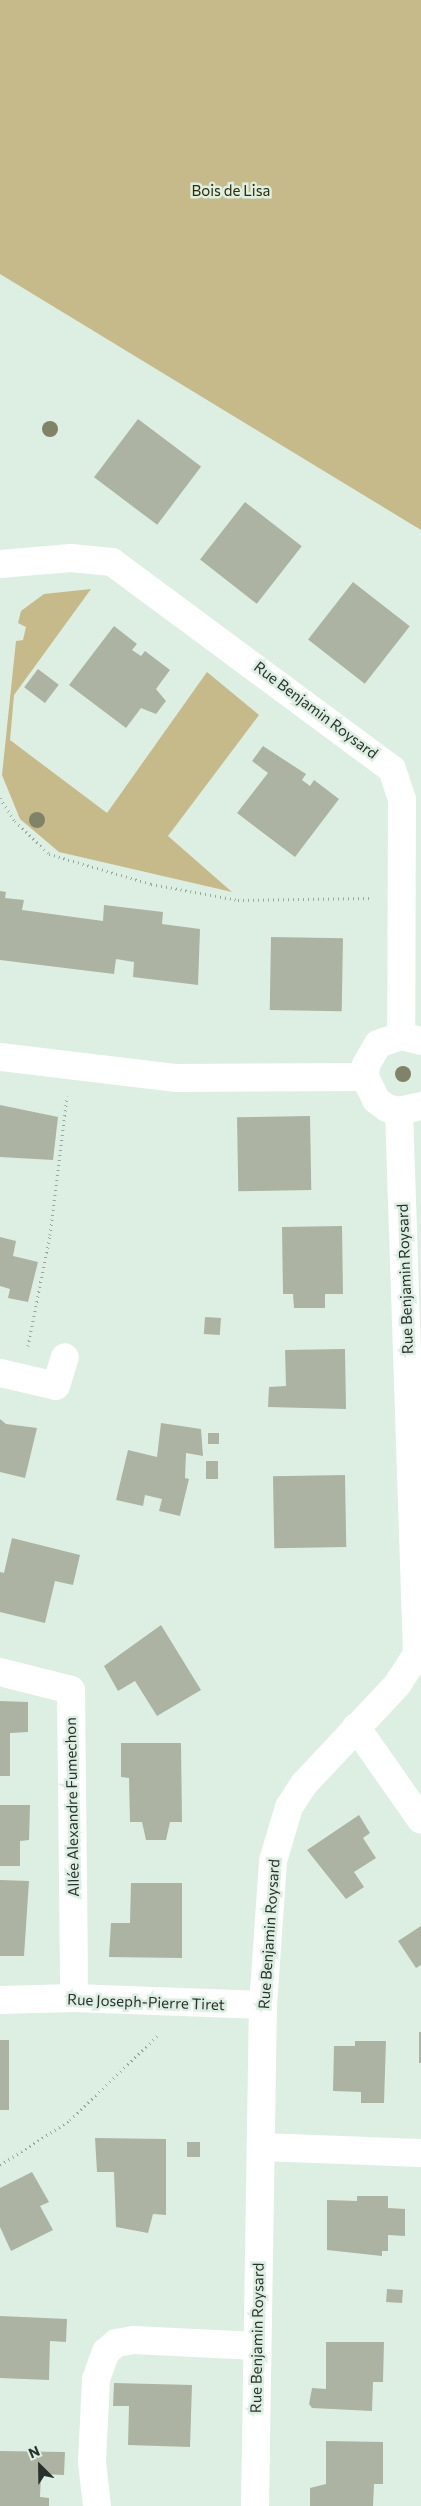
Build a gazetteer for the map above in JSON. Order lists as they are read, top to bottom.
{
  "streets": {
    "street": ["Rue Benjamin Roysard", "Allée Alexandre Fumechon", "Rue Joseph-Pierre Tiret"]
  },
  "crossings": [
    ["Rue Benjamin Roysard", "Rue Joseph-Pierre Tiret"],
    ["Allée Alexandre Fumechon", "Rue Joseph-Pierre Tiret"]
  ],
  "parks": ["Bois de Lisa"],
  "north": "top left"
}
